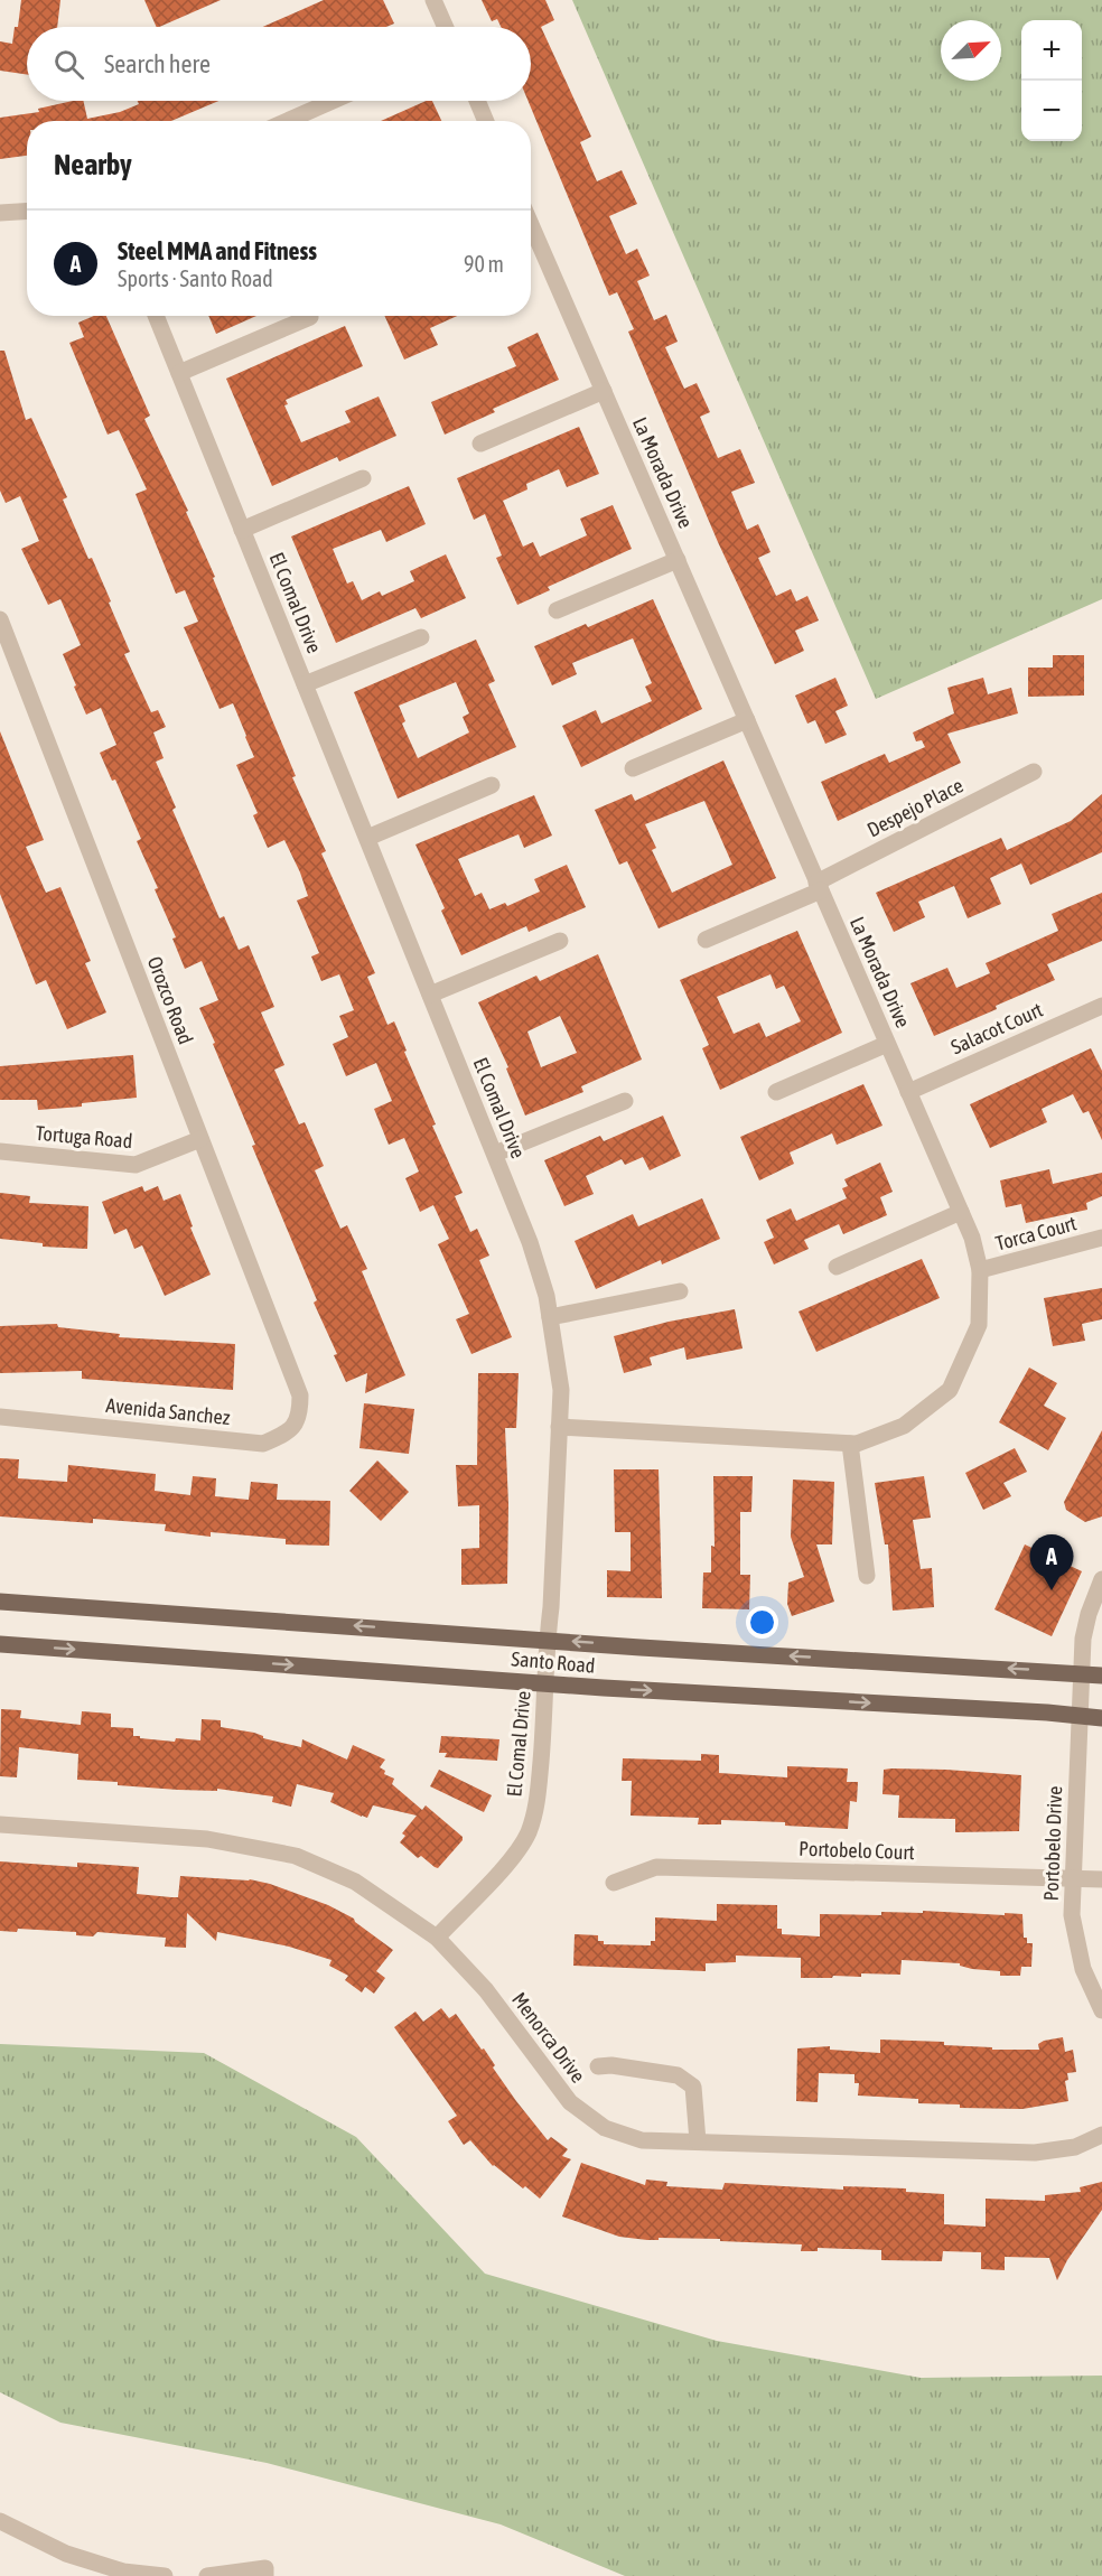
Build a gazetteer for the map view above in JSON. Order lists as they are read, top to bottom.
{
  "streets": {
    "main road": ["Santo Road"],
    "street": [
      "La Morada Drive",
      "El Comal Drive",
      "Despejo Place",
      "Orozco Road",
      "Salacot Court",
      "Tortuga Road",
      "Torca Court",
      "Avenida Sanchez",
      "Portobelo Drive",
      "Portobelo Court",
      "Menorca Drive"
    ]
  },
  "crossings": [
    ["La Morada Drive", "El Comal Drive"],
    ["La Morada Drive", "Despejo Place"],
    ["La Morada Drive", "Salacot Court"],
    ["La Morada Drive", "Torca Court"],
    ["El Comal Drive", "Santo Road"],
    ["El Comal Drive", "Menorca Drive"],
    ["Orozco Road", "Tortuga Road"],
    ["Orozco Road", "Avenida Sanchez"],
    ["Santo Road", "Portobelo Drive"],
    ["Portobelo Drive", "Portobelo Court"]
  ],
  "north": "top right",
  "page": {
    "map_buttons": ["+", "−"],
    "search": "Search here",
    "heading": "Nearby",
    "list": [
      {
        "mark": "A",
        "name": "Steel MMA and Fitness",
        "note": "Sports · Santo Road",
        "value": "90 m"
      }
    ],
    "pins": "A"
  }
}
